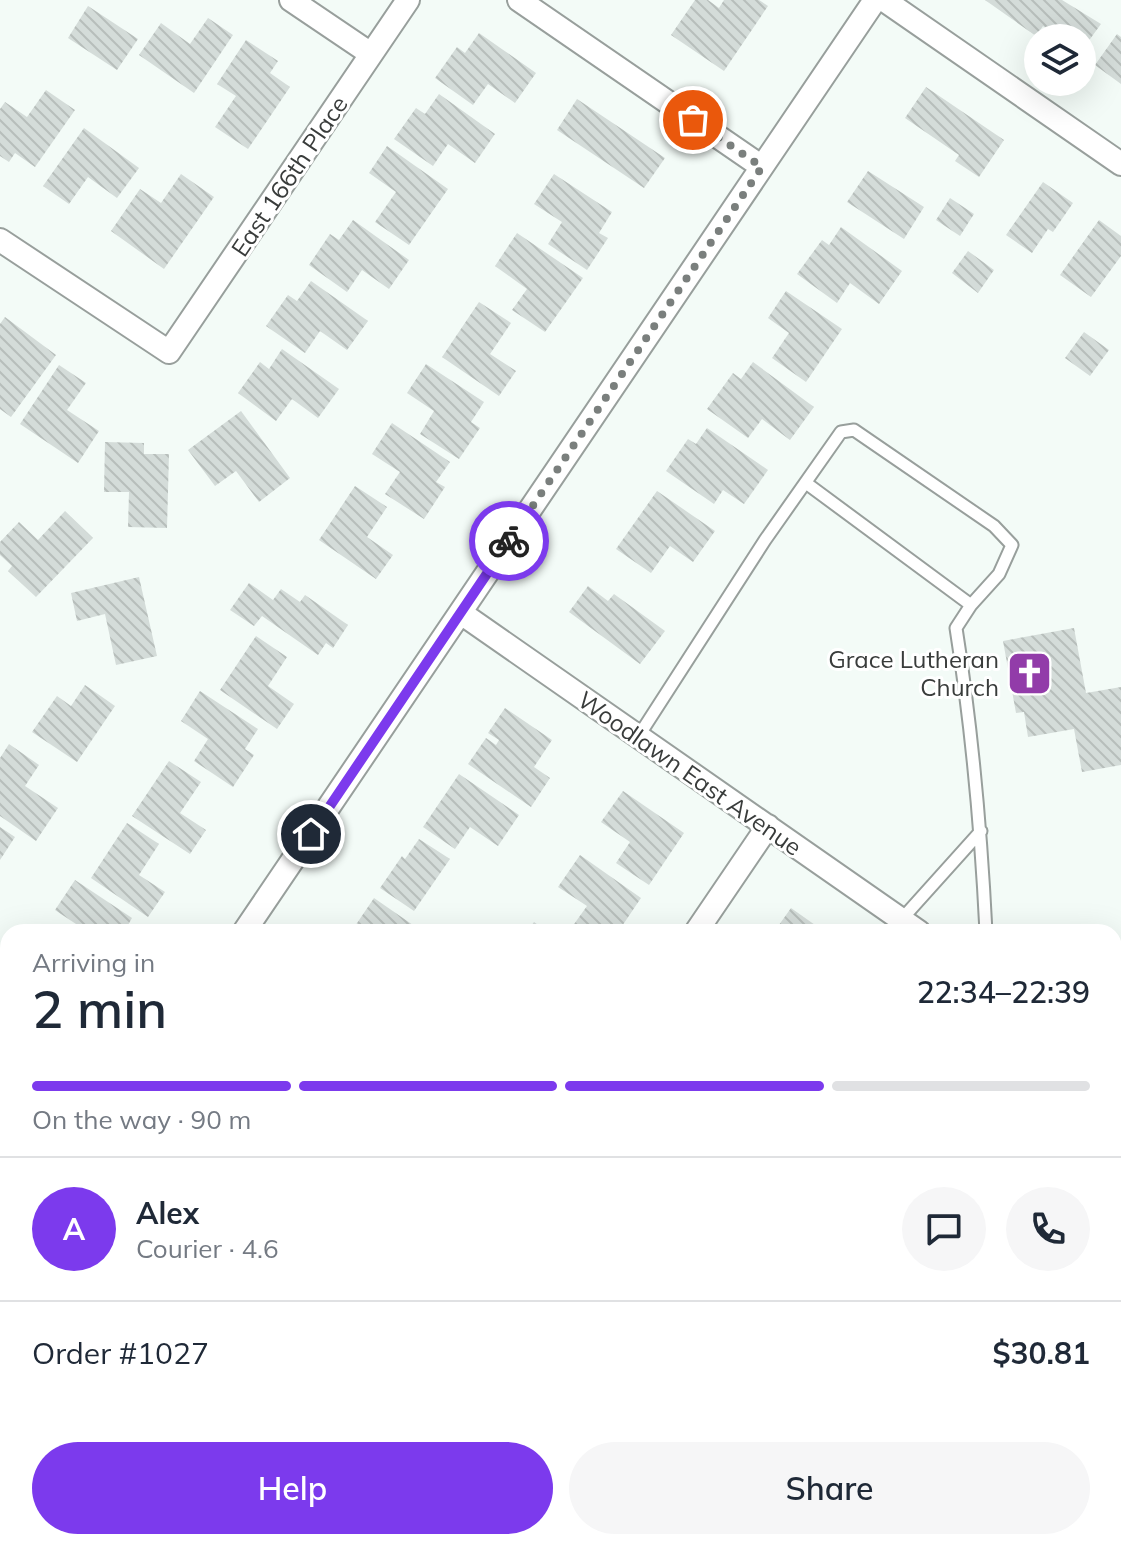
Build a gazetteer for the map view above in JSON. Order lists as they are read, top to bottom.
{
  "streets": {
    "street": ["East 166th Place", "Woodlawn East Avenue"]
  },
  "places": {
    "church": ["Grace Lutheran Church"]
  },
  "page": {
    "heading": ["2 min", "Arriving in", "22:34–22:39"],
    "panel": [
      "Alex",
      "Courier · 4.6",
      "Order #1027",
      "$30.81"
    ],
    "bar": "On the way · 90 m",
    "round": "A",
    "buttons": ["Help", "Share"]
  }
}
